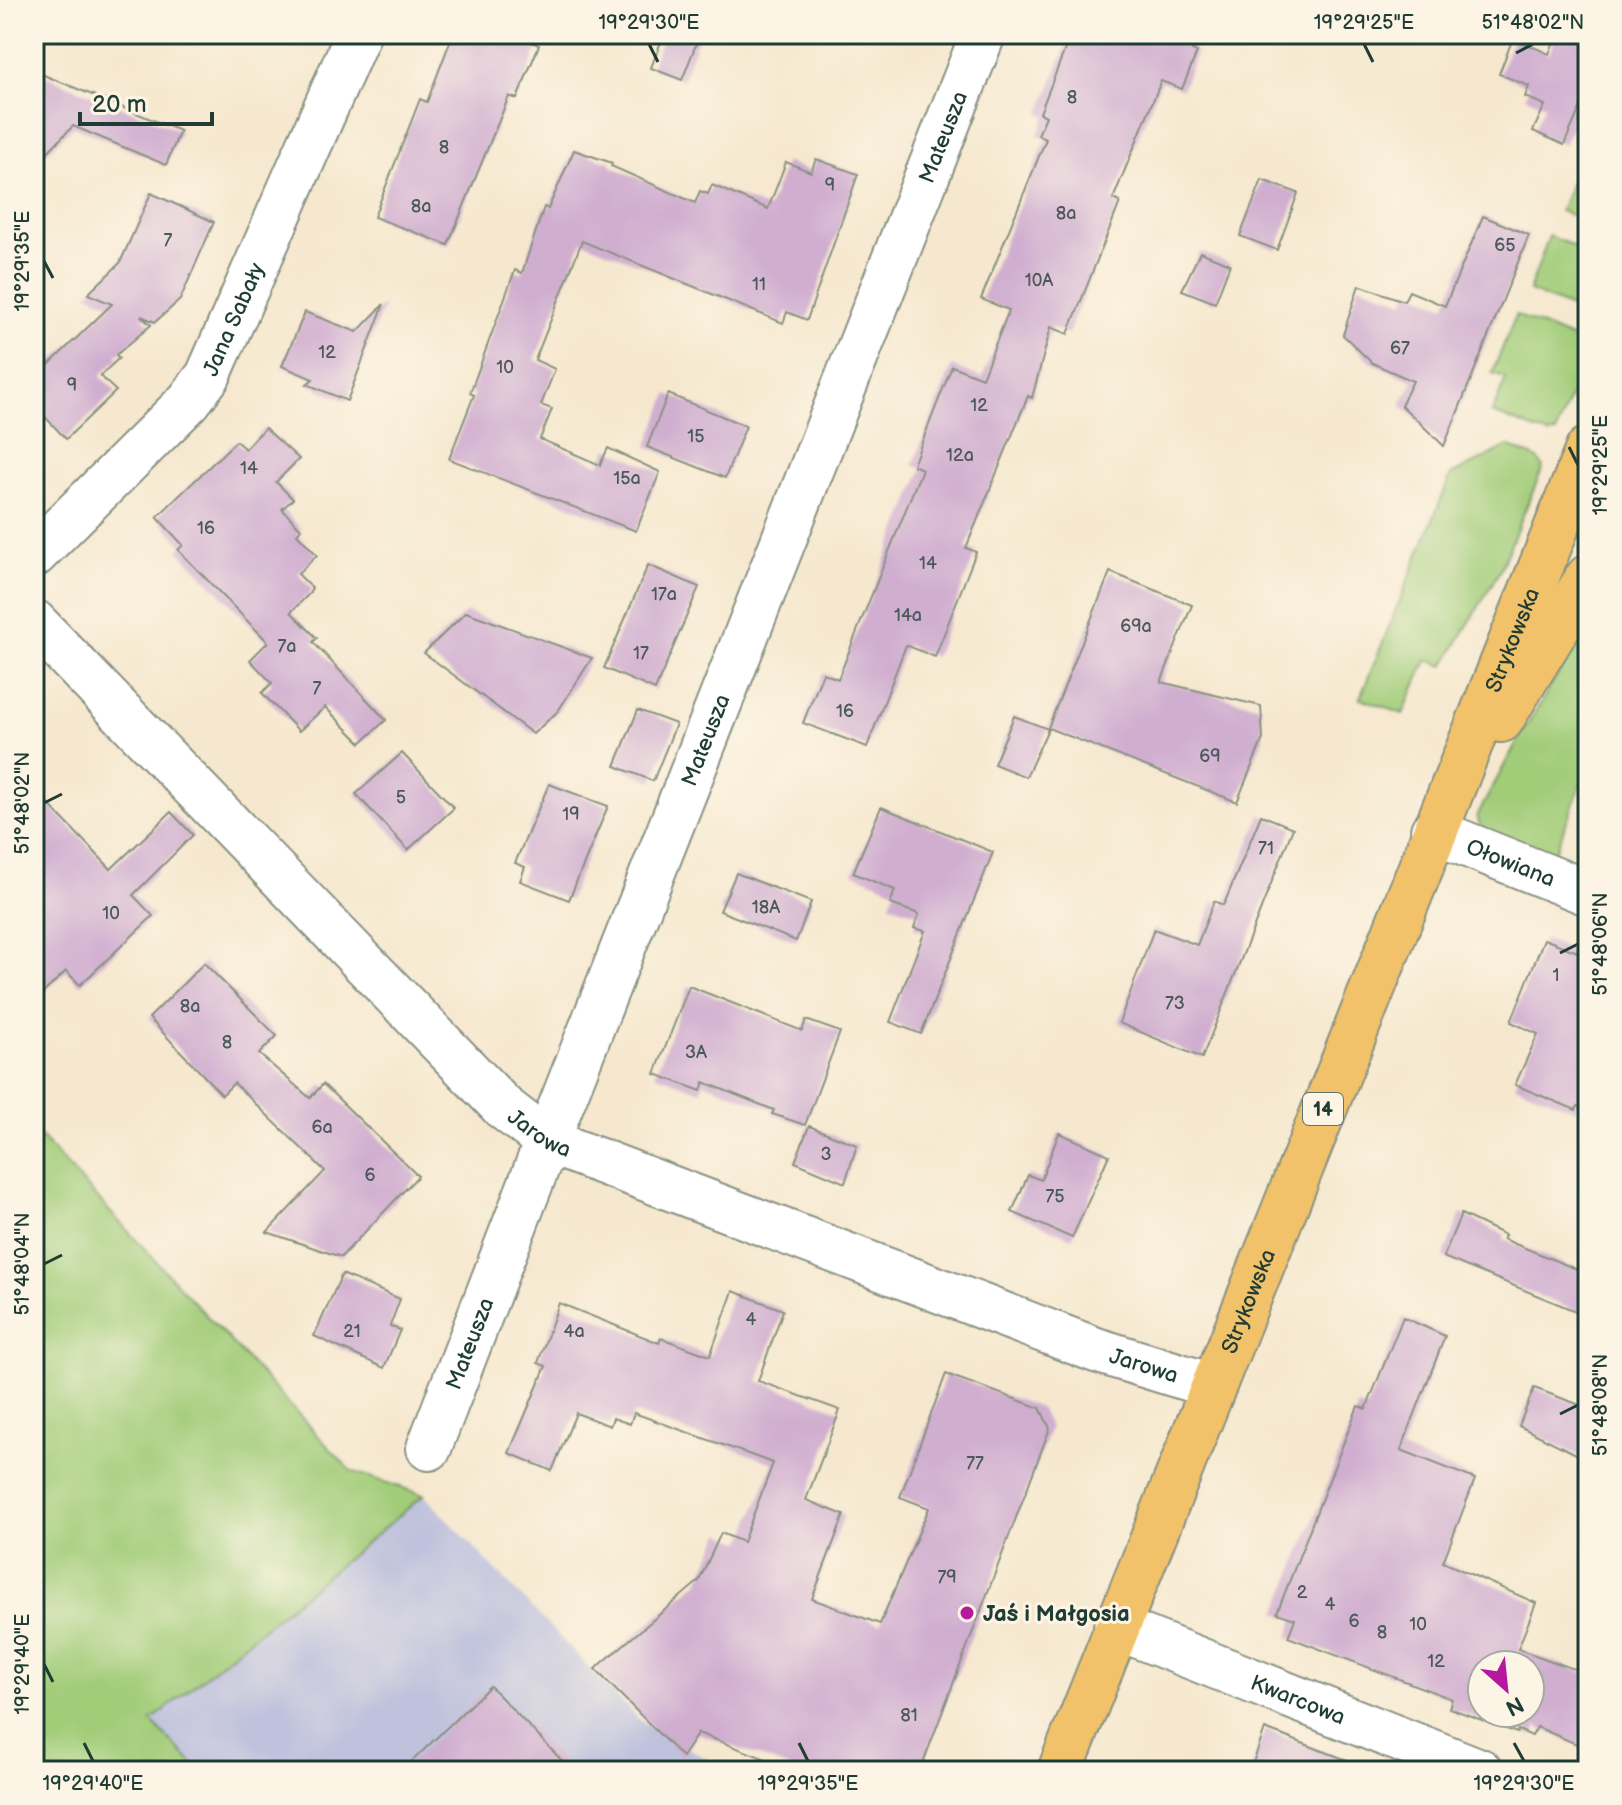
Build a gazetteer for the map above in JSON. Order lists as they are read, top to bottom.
{
  "streets": {
    "main road": ["Strykowska", "14"],
    "street": [
      "Mateusza",
      "Jana Sabały",
      "Ołowiana",
      "Jarowa",
      "Kwarcowa"
    ]
  },
  "crossings": [
    ["Mateusza", "Jarowa"],
    ["Strykowska", "Ołowiana"],
    ["Strykowska", "Jarowa"],
    ["Strykowska", "Kwarcowa"]
  ],
  "places": ["Jaś i Małgosia"],
  "house_numbers": [
    "8",
    "8",
    "9",
    "8a",
    "8a",
    "7",
    "65",
    "10A",
    "11",
    "67",
    "12",
    "10",
    "9",
    "12",
    "15",
    "12a",
    "14",
    "15a",
    "16",
    "14",
    "17a",
    "14a",
    "69a",
    "7a",
    "17",
    "7",
    "16",
    "69",
    "5",
    "19",
    "71",
    "18A",
    "10",
    "1",
    "73",
    "8a",
    "8",
    "3A",
    "6a",
    "3",
    "6",
    "75",
    "4",
    "21",
    "4a",
    "77",
    "79",
    "2",
    "4",
    "6",
    "10",
    "8",
    "12",
    "81"
  ],
  "scale_bar": "20 m",
  "north": "bottom right",
  "coordinates": [
    "19°29'30\"E",
    "19°29'25\"E",
    "51°48'02\"N",
    "19°29'35\"E",
    "51°48'06\"N",
    "51°48'04\"N",
    "51°48'08\"N",
    "19°29'40\"E"
  ]
}
